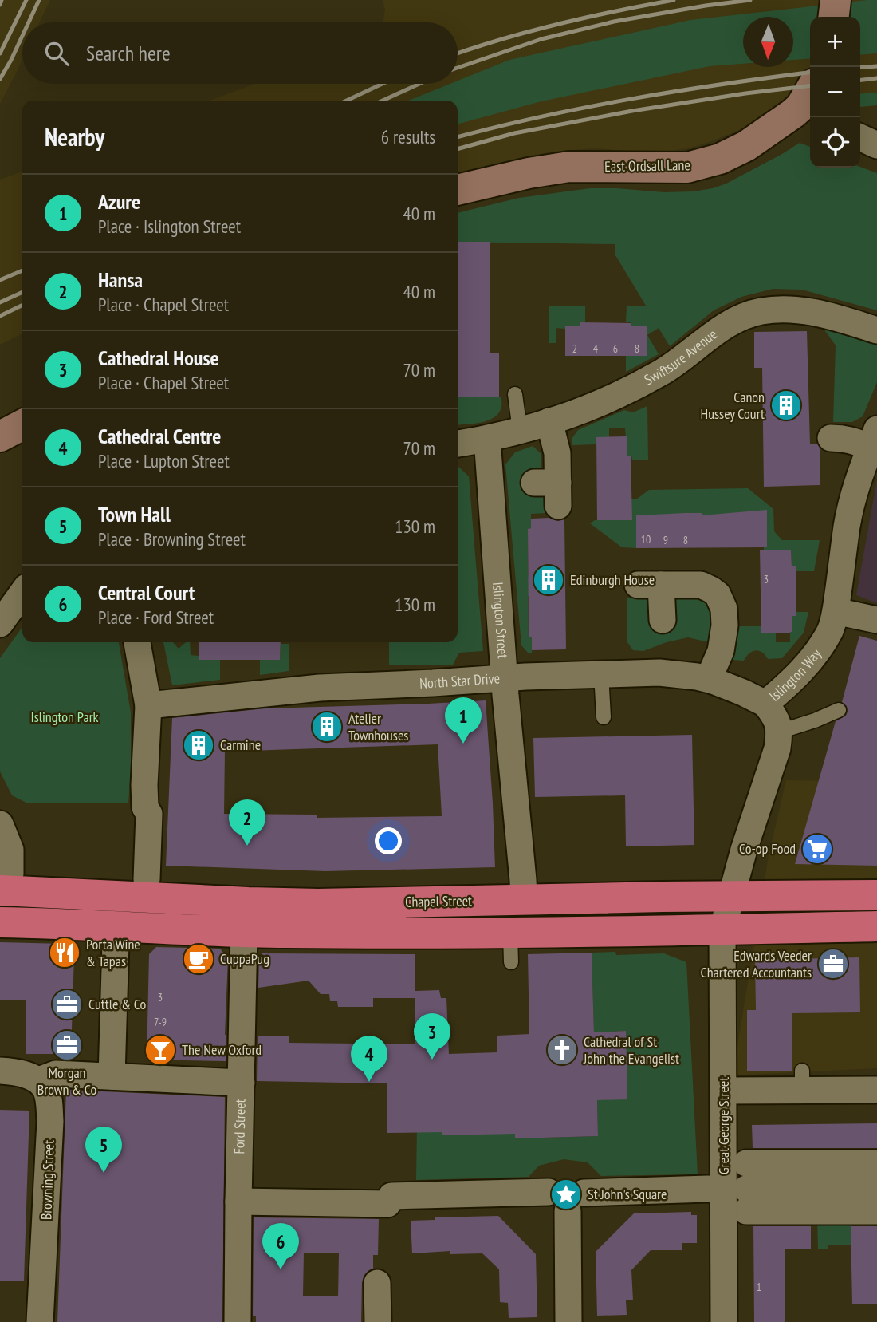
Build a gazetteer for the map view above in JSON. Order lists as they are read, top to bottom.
{
  "streets": {
    "highway": ["Chapel Street"],
    "main road": ["East Ordsall Lane"],
    "street": [
      "Swiftsure Avenue",
      "Islington Street",
      "Islington Way",
      "North Star Drive",
      "Great George Street",
      "Ford Street",
      "Browning Street"
    ]
  },
  "crossings": [
    ["Swiftsure Avenue", "Islington Street"],
    ["Islington Street", "North Star Drive"],
    ["Islington Street", "Chapel Street"],
    ["Islington Way", "North Star Drive"]
  ],
  "parks": ["Islington Park"],
  "places": {
    "building": [
      "Canon Hussey Court",
      "Edinburgh House",
      "Atelier Townhouses",
      "Carmine"
    ],
    "supermarket": ["Co-op Food"],
    "restaurant": ["Porta Wine & Tapas"],
    "cafe": ["CuppaPug"],
    "office": ["Edwards Veeder Chartered Accountants", "Cuttle & Co", "Morgan Brown & Co"],
    "bar": ["The New Oxford"],
    "church": ["Cathedral of St John the Evangelist"],
    "place": ["St John's Square"]
  },
  "house_numbers": [
    "2",
    "4",
    "6",
    "8",
    "10",
    "9",
    "8",
    "3",
    "3",
    "7-9",
    "1"
  ],
  "north": "bottom",
  "page": {
    "map_buttons": ["+", "−"],
    "search": "Search here",
    "heading": ["Nearby", "6 results"],
    "list": [
      {
        "mark": "1",
        "name": "Azure",
        "note": "Place · Islington Street",
        "value": "40 m"
      },
      {
        "mark": "2",
        "name": "Hansa",
        "note": "Place · Chapel Street",
        "value": "40 m"
      },
      {
        "mark": "3",
        "name": "Cathedral House",
        "note": "Place · Chapel Street",
        "value": "70 m"
      },
      {
        "mark": "4",
        "name": "Cathedral Centre",
        "note": "Place · Lupton Street",
        "value": "70 m"
      },
      {
        "mark": "5",
        "name": "Town Hall",
        "note": "Place · Browning Street",
        "value": "130 m"
      },
      {
        "mark": "6",
        "name": "Central Court",
        "note": "Place · Ford Street",
        "value": "130 m"
      }
    ],
    "pins": [
      "1",
      "2",
      "3",
      "4",
      "5",
      "6"
    ]
  }
}
